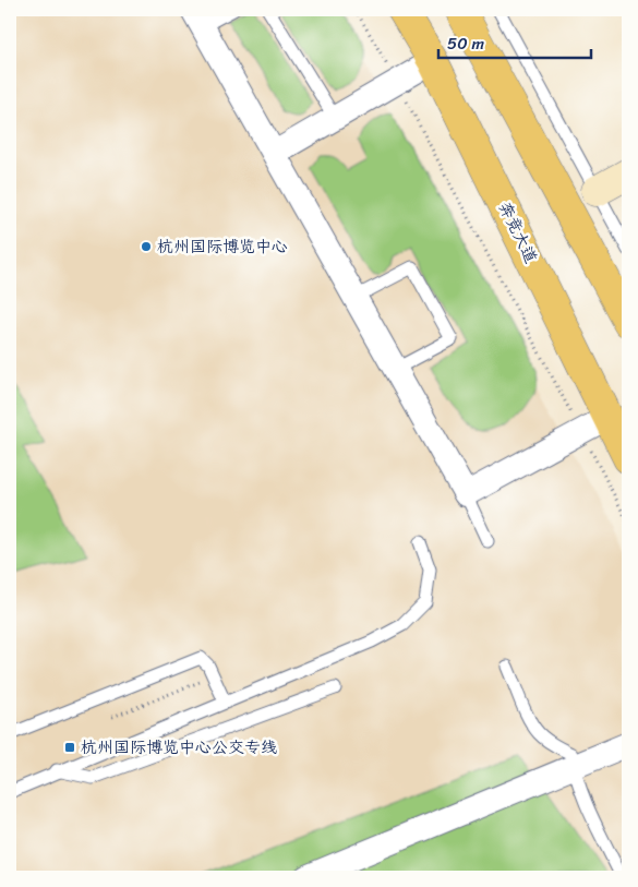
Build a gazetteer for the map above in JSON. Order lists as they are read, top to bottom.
{
  "streets": {
    "main road": ["奔竞大道"]
  },
  "places": {
    "other": ["杭州国际博览中心"],
    "transit": ["杭州国际博览中心公交专线"]
  },
  "scale_bar": "50 m"
}
